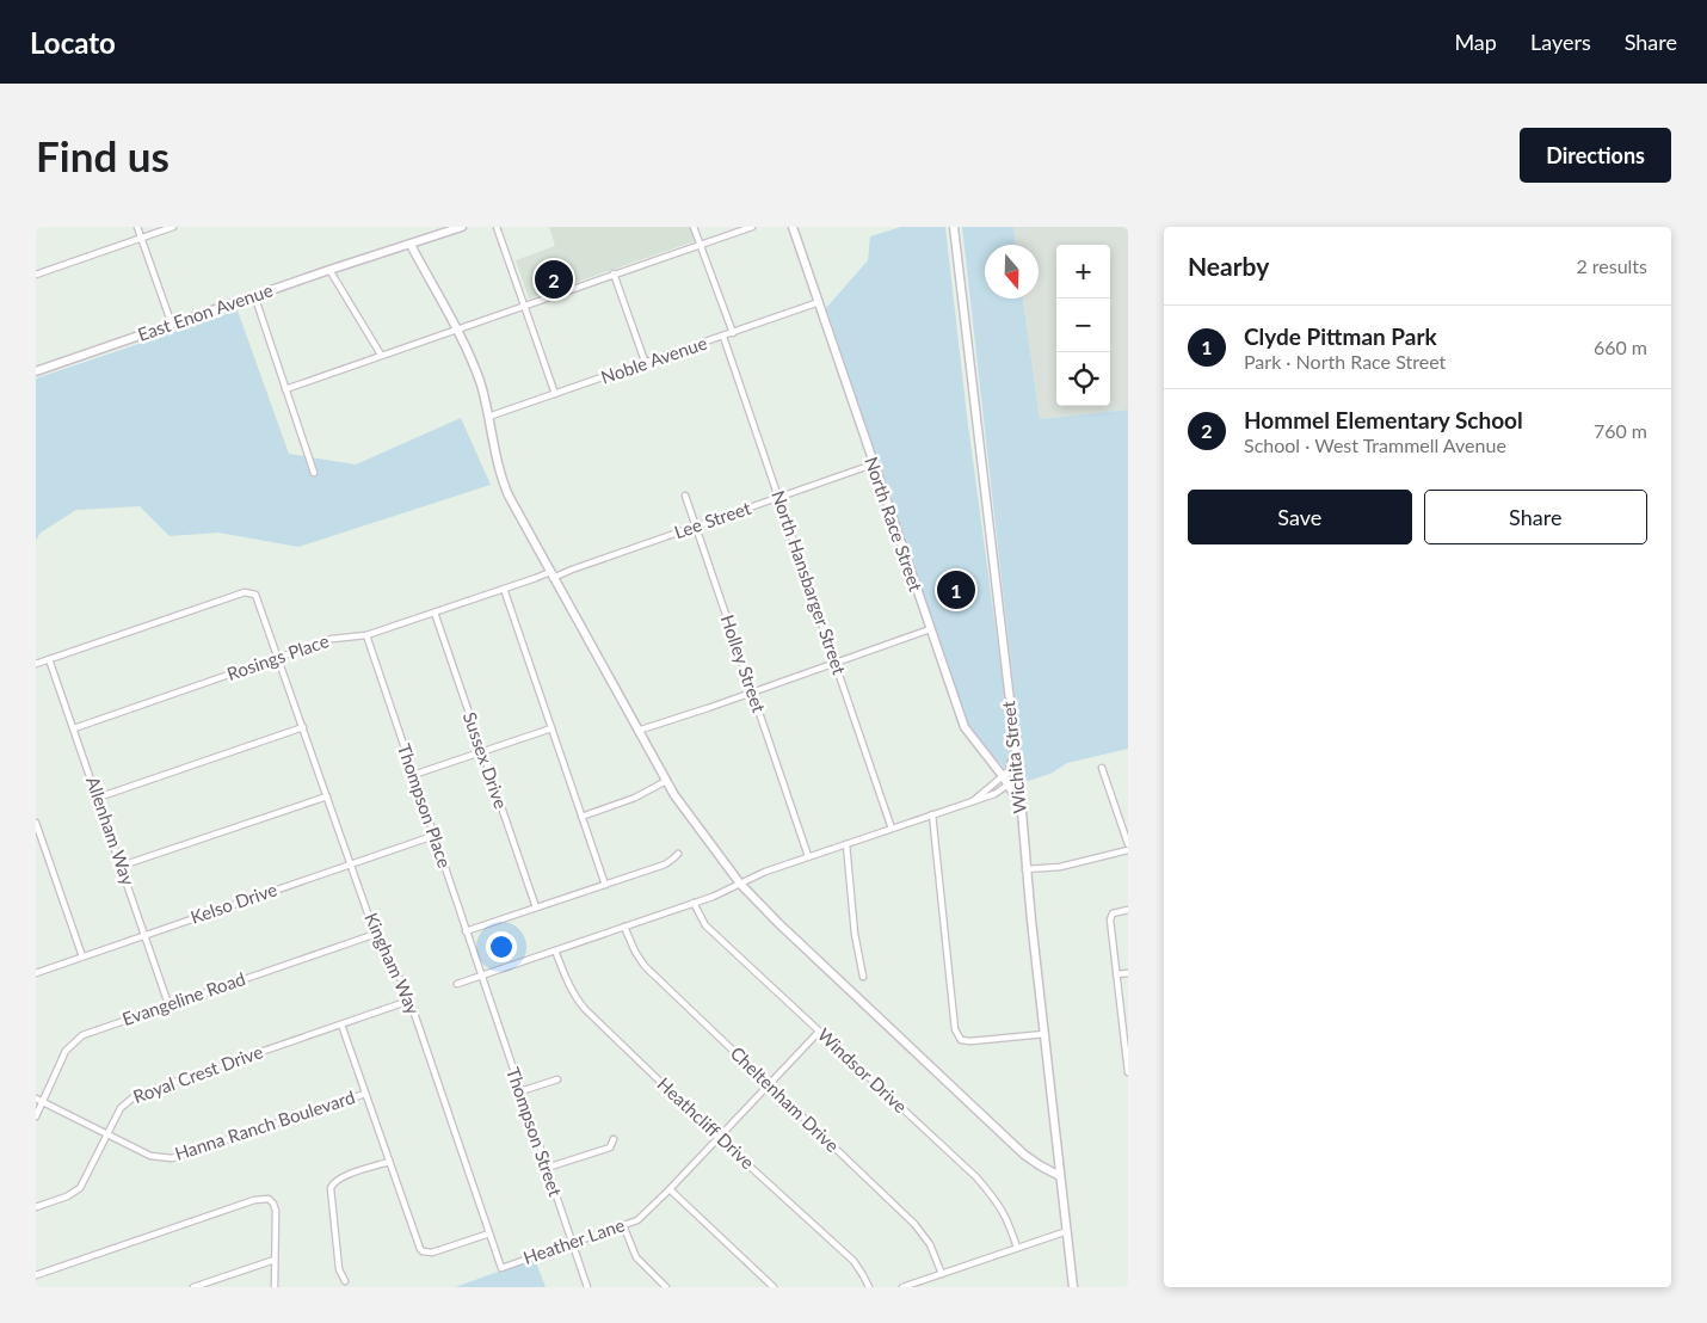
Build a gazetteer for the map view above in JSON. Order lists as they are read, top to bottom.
{
  "streets": {
    "street": [
      "East Enon Avenue",
      "Noble Avenue",
      "Lee Street",
      "North Race Street",
      "North Hansbarger Street",
      "Rosings Place",
      "Holley Street",
      "Wichita Street",
      "Sussex Drive",
      "Thompson Place",
      "Allenham Way",
      "Kelso Drive",
      "Kingham Way",
      "Evangeline Road",
      "Windsor Drive",
      "Royal Crest Drive",
      "Cheltenham Drive",
      "Heathcliff Drive",
      "Hanna Ranch Boulevard",
      "Thompson Street",
      "Heather Lane"
    ]
  },
  "crossings": [
    ["Noble Avenue", "North Race Street"],
    ["Noble Avenue", "North Hansbarger Street"],
    ["Lee Street", "North Race Street"],
    ["Lee Street", "North Hansbarger Street"],
    ["Lee Street", "Rosings Place"],
    ["Lee Street", "Holley Street"],
    ["North Race Street", "Wichita Street"],
    ["Rosings Place", "Sussex Drive"],
    ["Rosings Place", "Thompson Place"],
    ["Rosings Place", "Allenham Way"],
    ["Rosings Place", "Kingham Way"],
    ["Thompson Place", "Kelso Drive"],
    ["Thompson Place", "Thompson Street"],
    ["Allenham Way", "Kelso Drive"],
    ["Allenham Way", "Kingham Way"],
    ["Allenham Way", "Evangeline Road"],
    ["Kelso Drive", "Kingham Way"],
    ["Kingham Way", "Evangeline Road"],
    ["Kingham Way", "Royal Crest Drive"],
    ["Kingham Way", "Heather Lane"],
    ["Evangeline Road", "Hanna Ranch Boulevard"],
    ["Windsor Drive", "Heather Lane"],
    ["Royal Crest Drive", "Hanna Ranch Boulevard"],
    ["Cheltenham Drive", "Heather Lane"],
    ["Heathcliff Drive", "Heather Lane"],
    ["Thompson Street", "Heather Lane"]
  ],
  "north": "bottom",
  "page": {
    "header": "Locato",
    "nav": ["Map", "Layers", "Share"],
    "buttons": [
      "Directions",
      ["Save", "Share"]
    ],
    "title": "Find us",
    "heading": ["Nearby", "2 results"],
    "map_buttons": ["+", "−"],
    "pins": ["2", "1"],
    "list": [
      {
        "mark": "1",
        "name": "Clyde Pittman Park",
        "note": "Park · North Race Street",
        "value": "660 m"
      },
      {
        "mark": "2",
        "name": "Hommel Elementary School",
        "note": "School · West Trammell Avenue",
        "value": "760 m"
      }
    ]
  }
}
